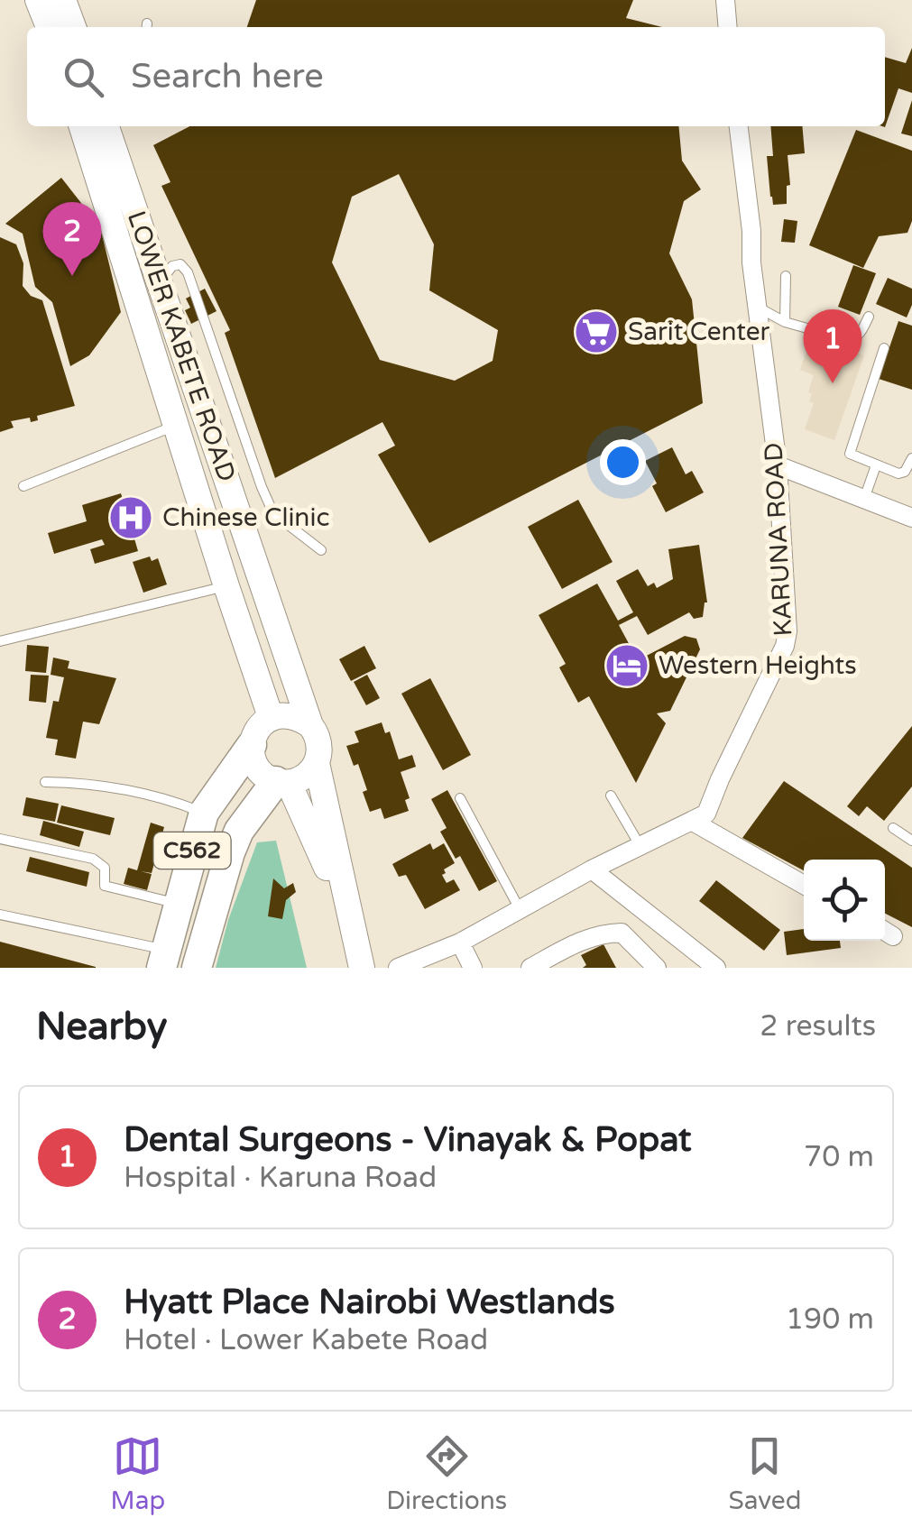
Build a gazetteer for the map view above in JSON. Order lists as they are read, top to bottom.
{
  "streets": {
    "main road": ["LOWER KABETE ROAD", "C562"],
    "street": ["KARUNA ROAD"]
  },
  "crossings": [
    ["LOWER KABETE ROAD", "C562"]
  ],
  "places": {
    "supermarket": ["Sarit Center"],
    "hospital": ["Chinese Clinic"],
    "hotel": ["Western Heights"]
  },
  "page": {
    "search": "Search here",
    "pins": ["2", "1"],
    "heading": ["Nearby", "2 results"],
    "list": [
      {
        "mark": "1",
        "name": "Dental Surgeons - Vinayak & Popat",
        "note": "Hospital · Karuna Road",
        "value": "70 m"
      },
      {
        "mark": "2",
        "name": "Hyatt Place Nairobi Westlands",
        "note": "Hotel · Lower Kabete Road",
        "value": "190 m"
      }
    ],
    "nav": ["Map", "Directions", "Saved"]
  }
}
